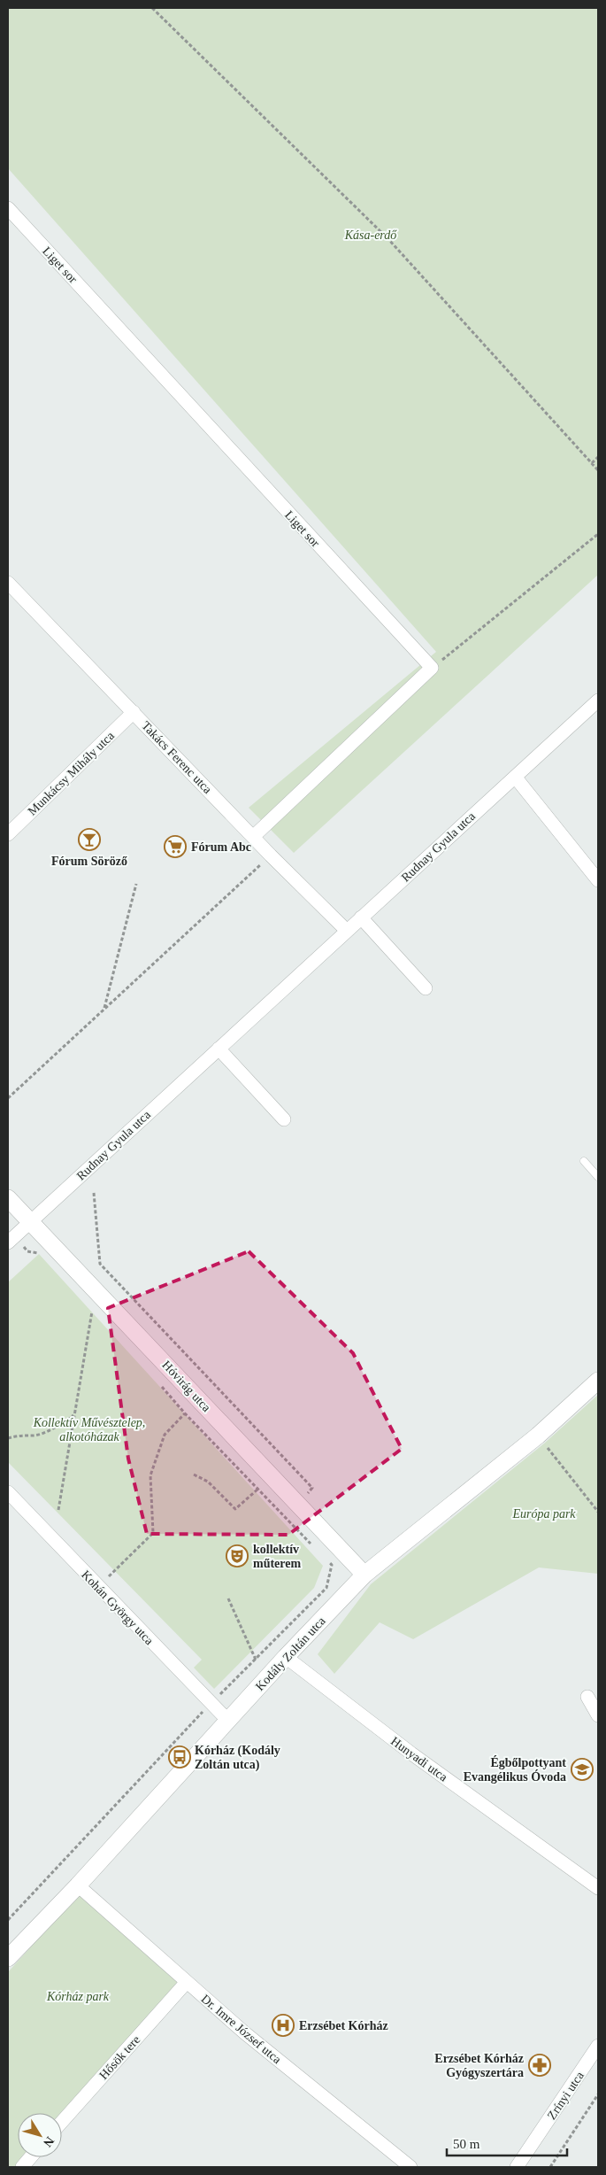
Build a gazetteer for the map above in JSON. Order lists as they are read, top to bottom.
{
  "streets": {
    "street": [
      "Liget sor",
      "Takács Ferenc utca",
      "Munkácsy Mihály utca",
      "Rudnay Gyula utca",
      "Hóvirág utca",
      "Kohán György utca",
      "Kodály Zoltán utca",
      "Hunyadi utca",
      "Dr. Imre József utca",
      "Hősök tere",
      "Zrínyi utca"
    ]
  },
  "crossings": [
    ["Takács Ferenc utca", "Munkácsy Mihály utca"],
    ["Takács Ferenc utca", "Rudnay Gyula utca"],
    ["Rudnay Gyula utca", "Hóvirág utca"],
    ["Hóvirág utca", "Kodály Zoltán utca"],
    ["Kohán György utca", "Kodály Zoltán utca"],
    ["Kodály Zoltán utca", "Hunyadi utca"],
    ["Kodály Zoltán utca", "Dr. Imre József utca"],
    ["Dr. Imre József utca", "Hősök tere"]
  ],
  "parks": [
    "Kása-erdő",
    "Kollektív Művésztelep, alkotóházak",
    "Európa park",
    "Kórház park"
  ],
  "places": {
    "bar": ["Fórum Söröző"],
    "supermarket": ["Fórum Abc"],
    "theatre": ["kollektív műterem"],
    "bus stop": ["Kórház (Kodály Zoltán utca)"],
    "school or university": ["Égbőlpottyant Evangélikus Óvoda"],
    "hospital": ["Erzsébet Kórház"],
    "pharmacy": ["Erzsébet Kórház Gyógyszertára"]
  },
  "scale_bar": "50 m",
  "north": "bottom right"
}
